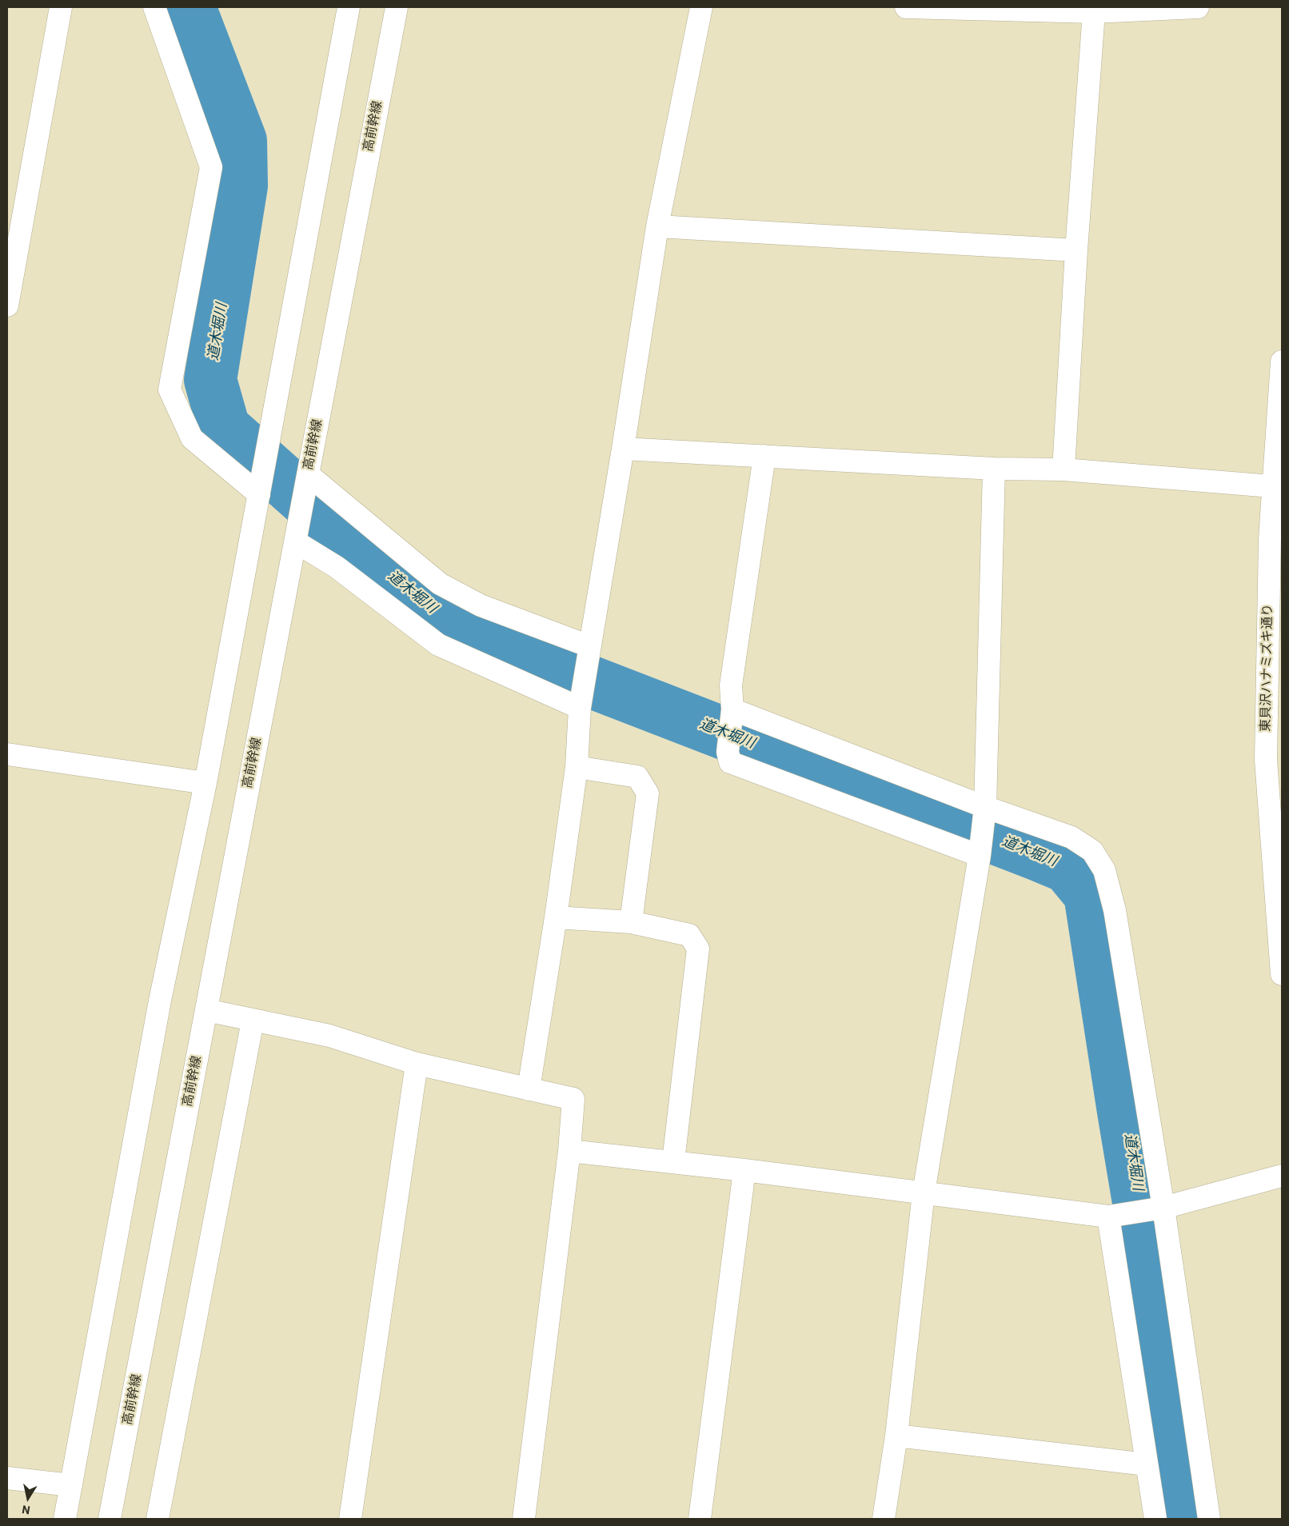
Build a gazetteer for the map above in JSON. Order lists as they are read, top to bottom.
{
  "streets": {
    "street": ["高前幹線", "東貝沢ハナミズキ通り"]
  },
  "water": ["道木堀川"],
  "north": "bottom"
}
